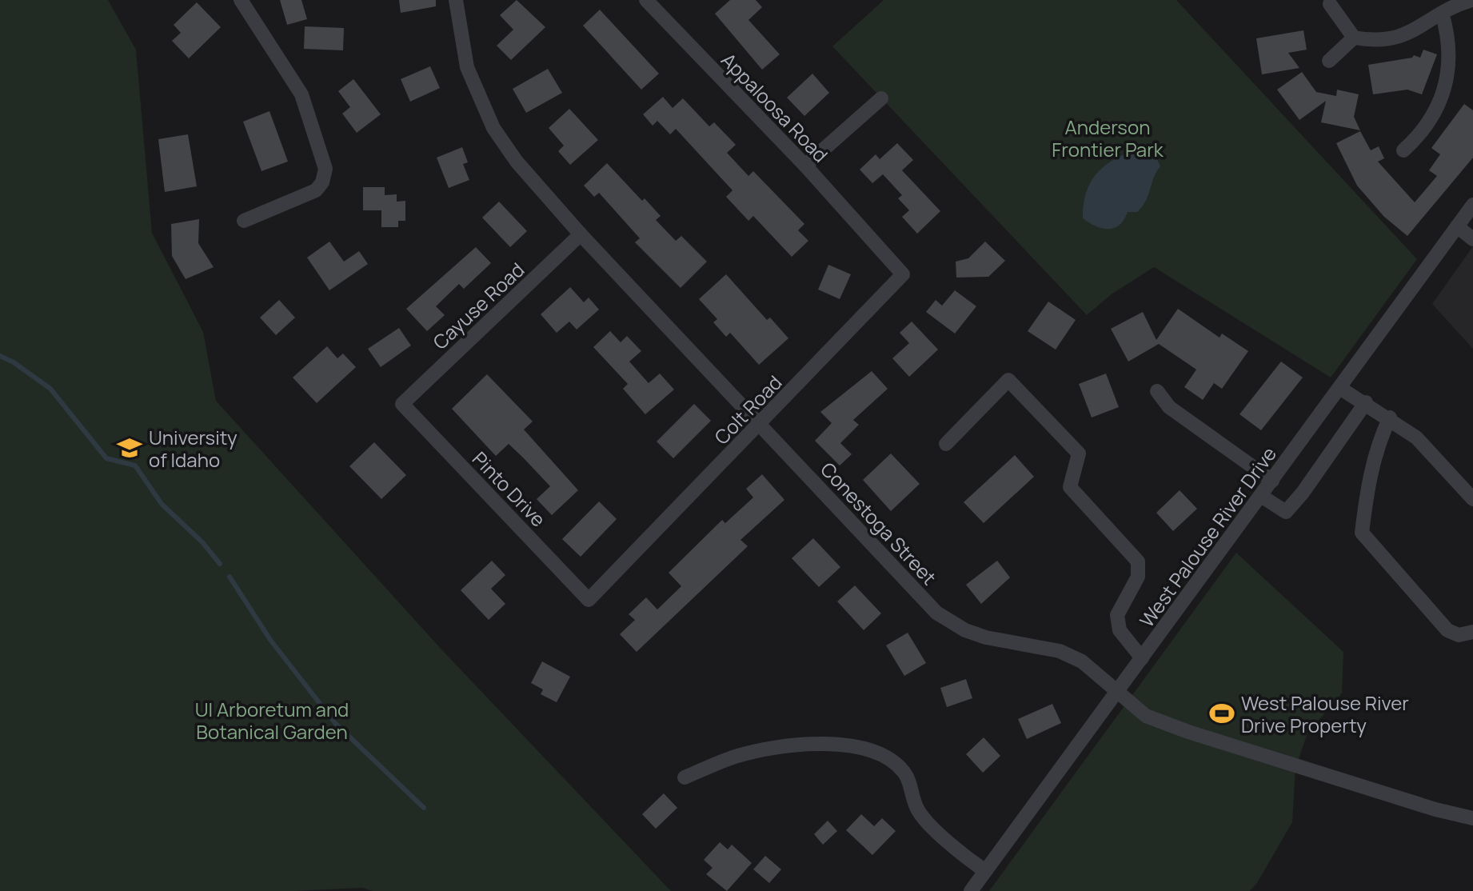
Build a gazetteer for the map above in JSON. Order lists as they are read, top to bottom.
{
  "streets": {
    "street": [
      "Appaloosa Road",
      "Cayuse Road",
      "Colt Road",
      "Pinto Drive",
      "Conestoga Street",
      "West Palouse River Drive"
    ]
  },
  "crossings": [
    ["Appaloosa Road", "Colt Road"],
    ["Cayuse Road", "Pinto Drive"],
    ["Cayuse Road", "Conestoga Street"],
    ["Colt Road", "Pinto Drive"],
    ["Colt Road", "Conestoga Street"],
    ["Conestoga Street", "West Palouse River Drive"]
  ],
  "parks": ["Anderson Frontier Park", "UI Arboretum and Botanical Garden"],
  "places": {
    "school or university": ["University of Idaho"],
    "sports": ["West Palouse River Drive Property"]
  }
}
